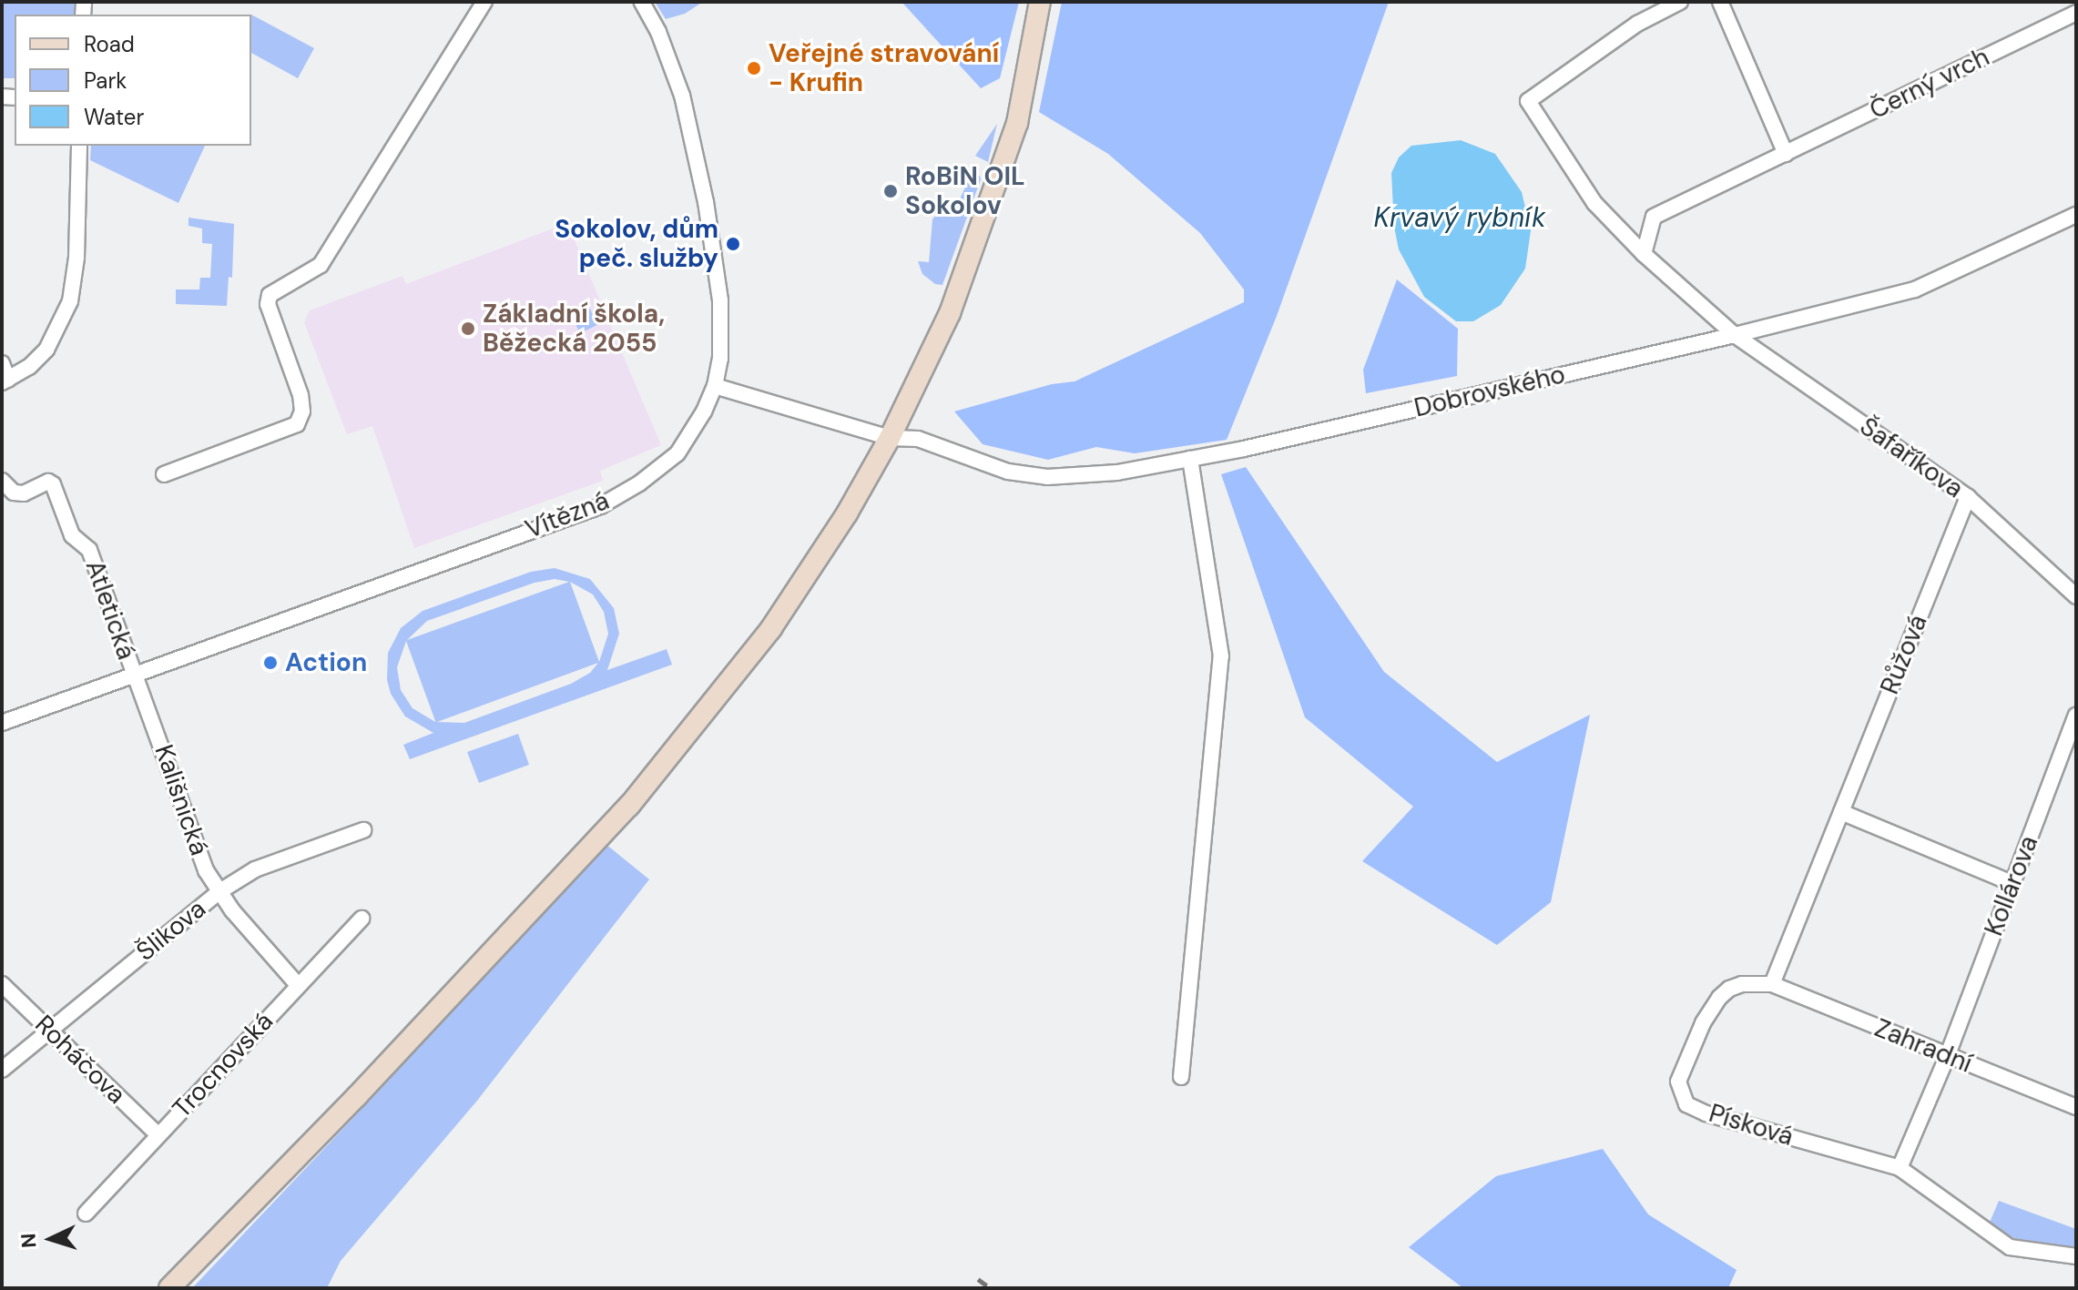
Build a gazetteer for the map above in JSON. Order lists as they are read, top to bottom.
{
  "streets": {
    "street": [
      "Černý vrch",
      "Dobrovského",
      "Šafaříkova",
      "Vítězná",
      "Atletická",
      "Růžová",
      "Kališnická",
      "Kollárova",
      "Šlikova",
      "Zahradní",
      "Roháčova",
      "Trocnovská",
      "Písková"
    ]
  },
  "crossings": [
    ["Dobrovského", "Šafaříkova"],
    ["Dobrovského", "Vítězná"],
    ["Šafaříkova", "Růžová"],
    ["Vítězná", "Atletická"],
    ["Vítězná", "Kališnická"],
    ["Atletická", "Kališnická"],
    ["Růžová", "Zahradní"],
    ["Růžová", "Písková"],
    ["Kališnická", "Šlikova"],
    ["Kališnická", "Trocnovská"],
    ["Kollárova", "Zahradní"],
    ["Šlikova", "Roháčova"],
    ["Zahradní", "Písková"],
    ["Roháčova", "Trocnovská"]
  ],
  "water": ["Krvavý rybník"],
  "places": [
    "Veřejné stravování - Krufin",
    "RoBiN OIL Sokolov",
    "Sokolov, dům peč. služby",
    "Základní škola, Běžecká 2055",
    "Action"
  ],
  "legend": ["Road", "Park", "Water"],
  "north": "left"
}
